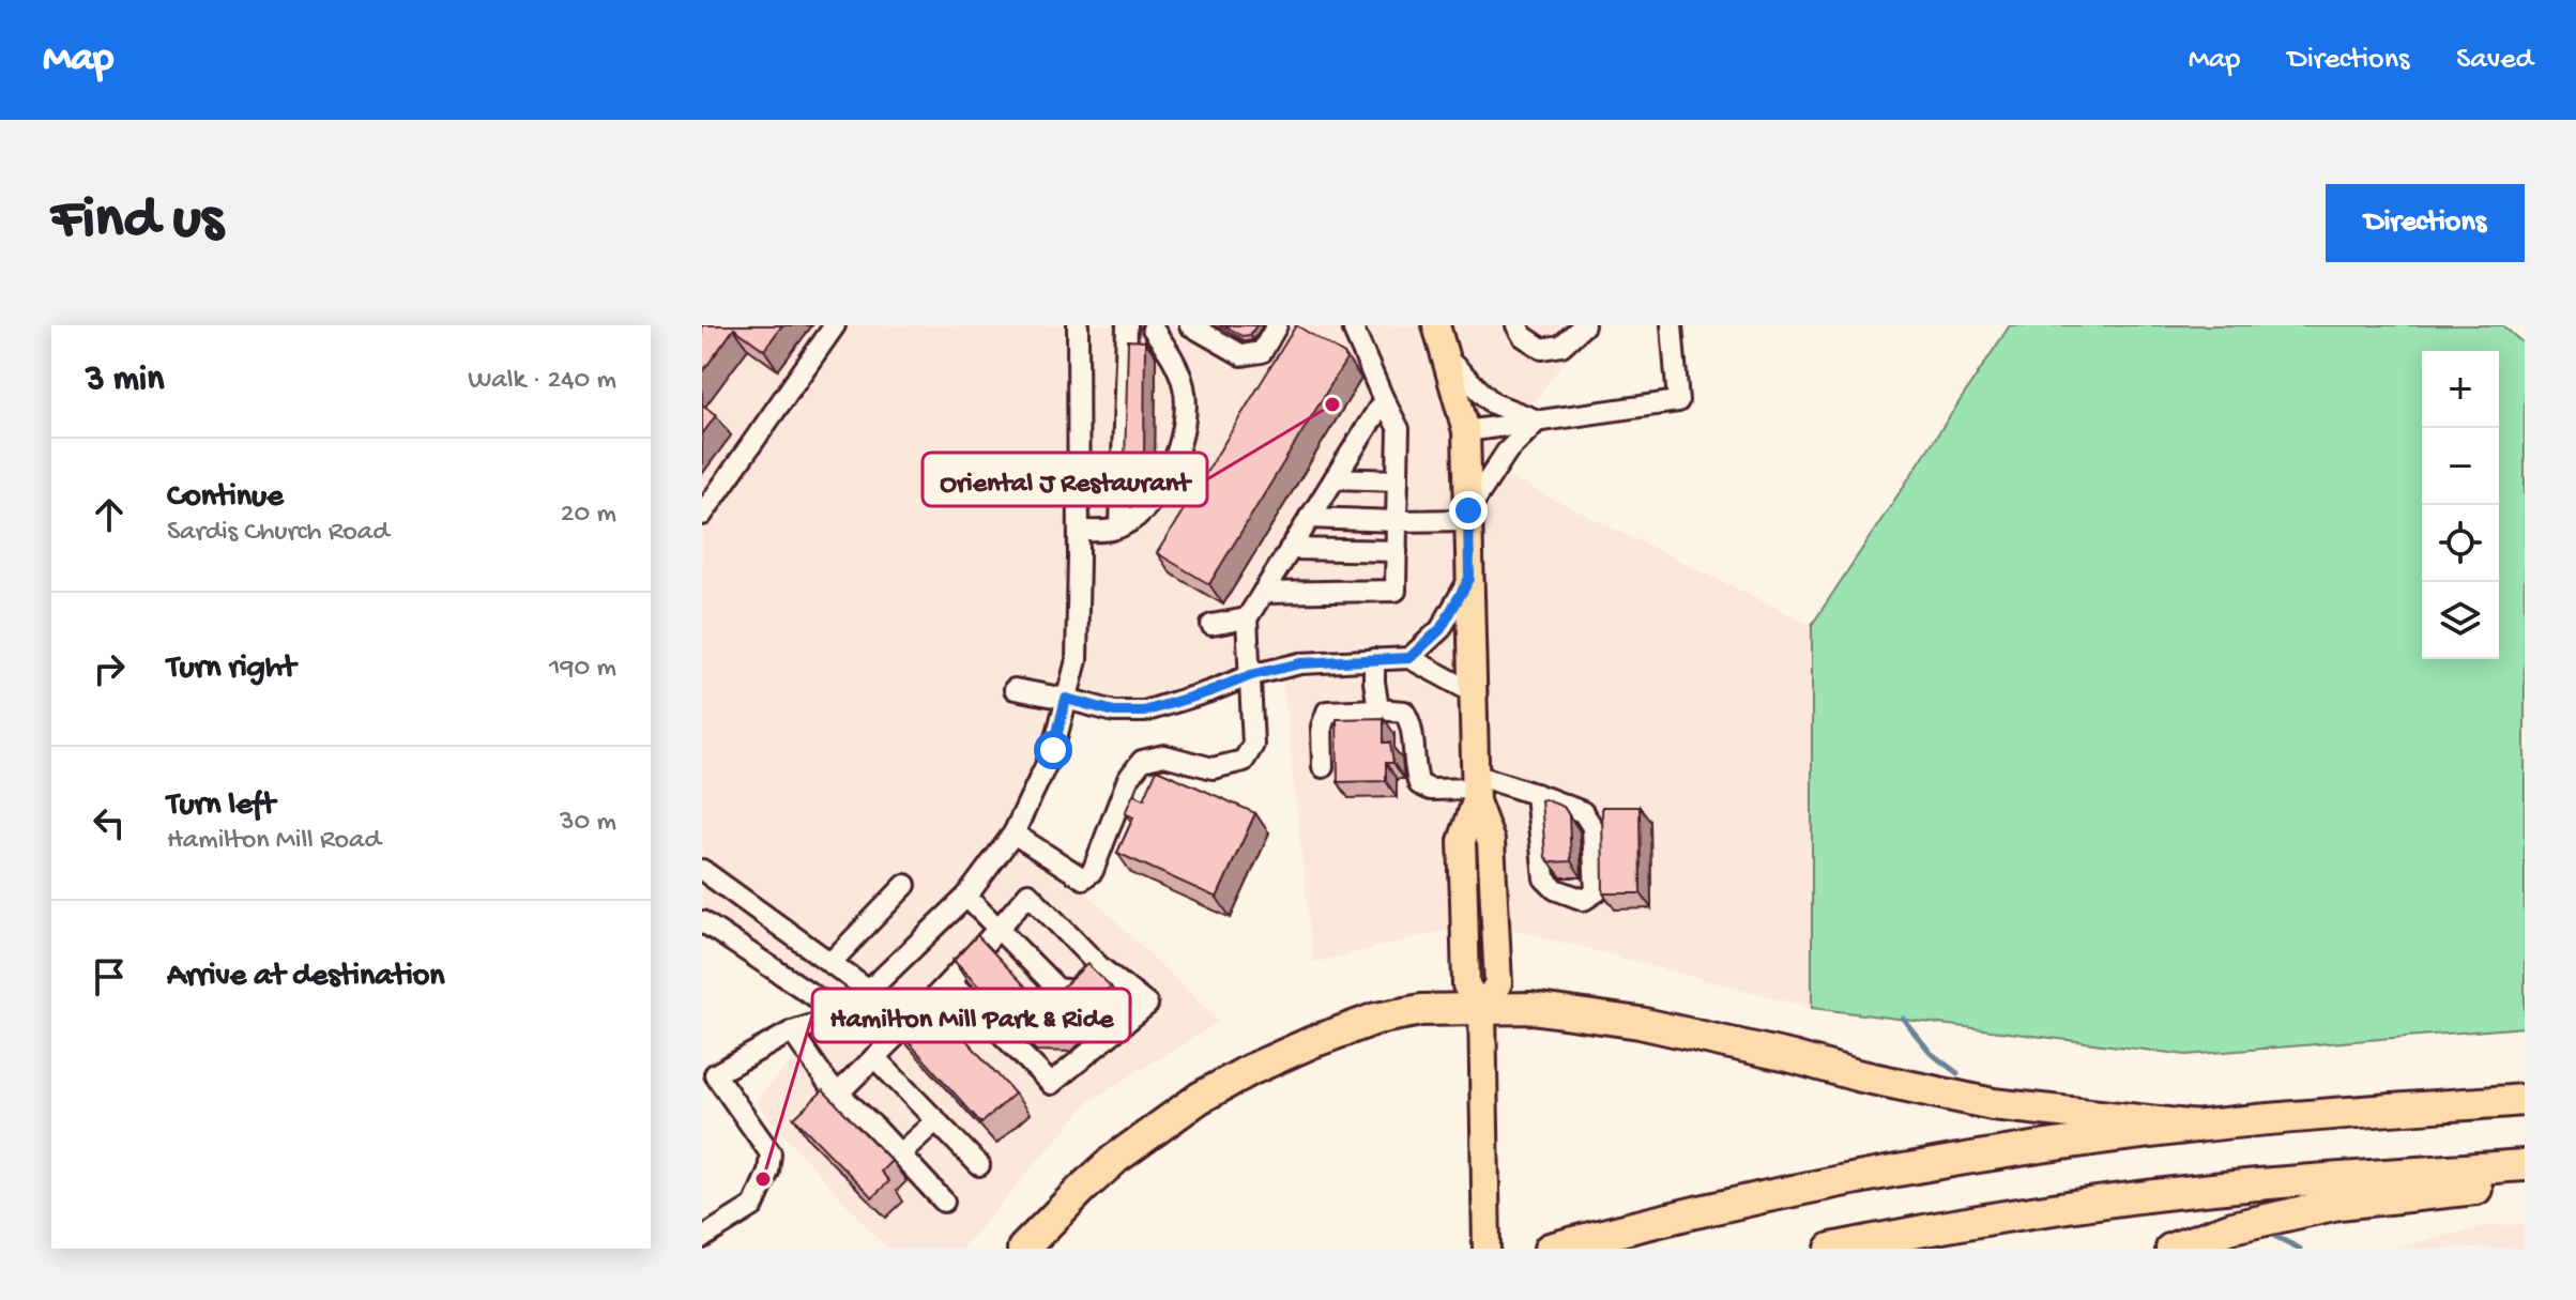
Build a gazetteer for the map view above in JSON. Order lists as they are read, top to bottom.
{
  "places": ["Oriental J Restaurant", "Hamilton Mill Park & Ride"],
  "page": {
    "header": "Map",
    "nav": ["Map", "Directions", "Saved"],
    "buttons": "Directions",
    "title": "Find us",
    "heading": ["3 min", "Walk · 240 m"],
    "map_buttons": ["+", "−"],
    "list": [
      ["Continue", "Sardis Church Road", "20 m"],
      ["Turn right", "190 m"],
      ["Turn left", "Hamilton Mill Road", "30 m"],
      "Arrive at destination"
    ]
  }
}
